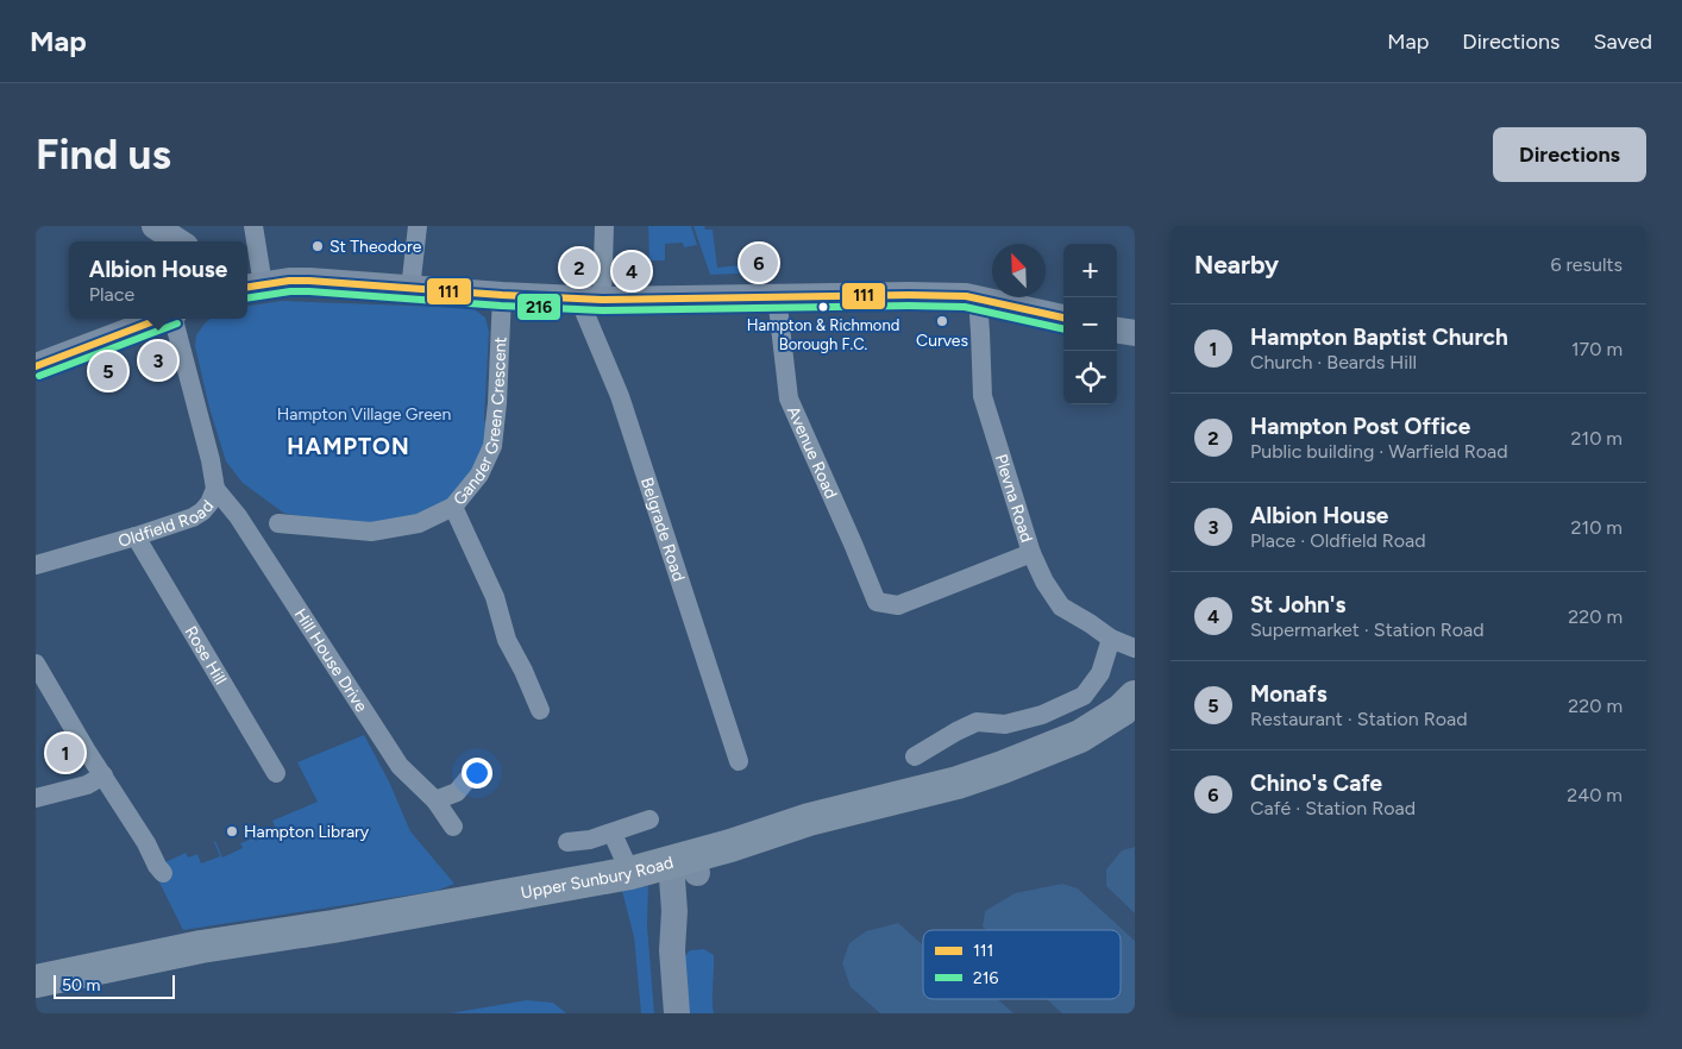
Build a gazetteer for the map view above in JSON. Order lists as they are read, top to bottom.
{
  "streets": {
    "highway": ["Upper Sunbury Road"],
    "street": [
      "Gander Green Crescent",
      "Avenue Road",
      "Plevna Road",
      "Oldfield Road",
      "Belgrade Road",
      "Rose Hill",
      "Hill House Drive"
    ]
  },
  "crossings": [
    ["Avenue Road", "Plevna Road"],
    ["Oldfield Road", "Rose Hill"],
    ["Oldfield Road", "Hill House Drive"]
  ],
  "districts": ["HAMPTON"],
  "parks": ["Hampton Village Green"],
  "places": [
    "St Theodore",
    "Hampton & Richmond Borough F.C.",
    "Curves",
    "Hampton Library"
  ],
  "lines": ["transit line 111", "transit line 216"],
  "legend": ["111", "216"],
  "scale_bar": "50 m",
  "north": "top left",
  "page": {
    "header": "Map",
    "nav": ["Map", "Directions", "Saved"],
    "buttons": "Directions",
    "title": "Find us",
    "heading": ["Nearby", "6 results"],
    "popup": ["Albion House", "Place"],
    "pins": [
      "6",
      "2",
      "4",
      "3",
      "5",
      "1"
    ],
    "map_buttons": ["+", "−"],
    "list": [
      {
        "mark": "1",
        "name": "Hampton Baptist Church",
        "note": "Church · Beards Hill",
        "value": "170 m"
      },
      {
        "mark": "2",
        "name": "Hampton Post Office",
        "note": "Public building · Warfield Road",
        "value": "210 m"
      },
      {
        "mark": "3",
        "name": "Albion House",
        "note": "Place · Oldfield Road",
        "value": "210 m"
      },
      {
        "mark": "4",
        "name": "St John's",
        "note": "Supermarket · Station Road",
        "value": "220 m"
      },
      {
        "mark": "5",
        "name": "Monafs",
        "note": "Restaurant · Station Road",
        "value": "220 m"
      },
      {
        "mark": "6",
        "name": "Chino's Cafe",
        "note": "Café · Station Road",
        "value": "240 m"
      }
    ],
    "scale": "50 m"
  }
}
